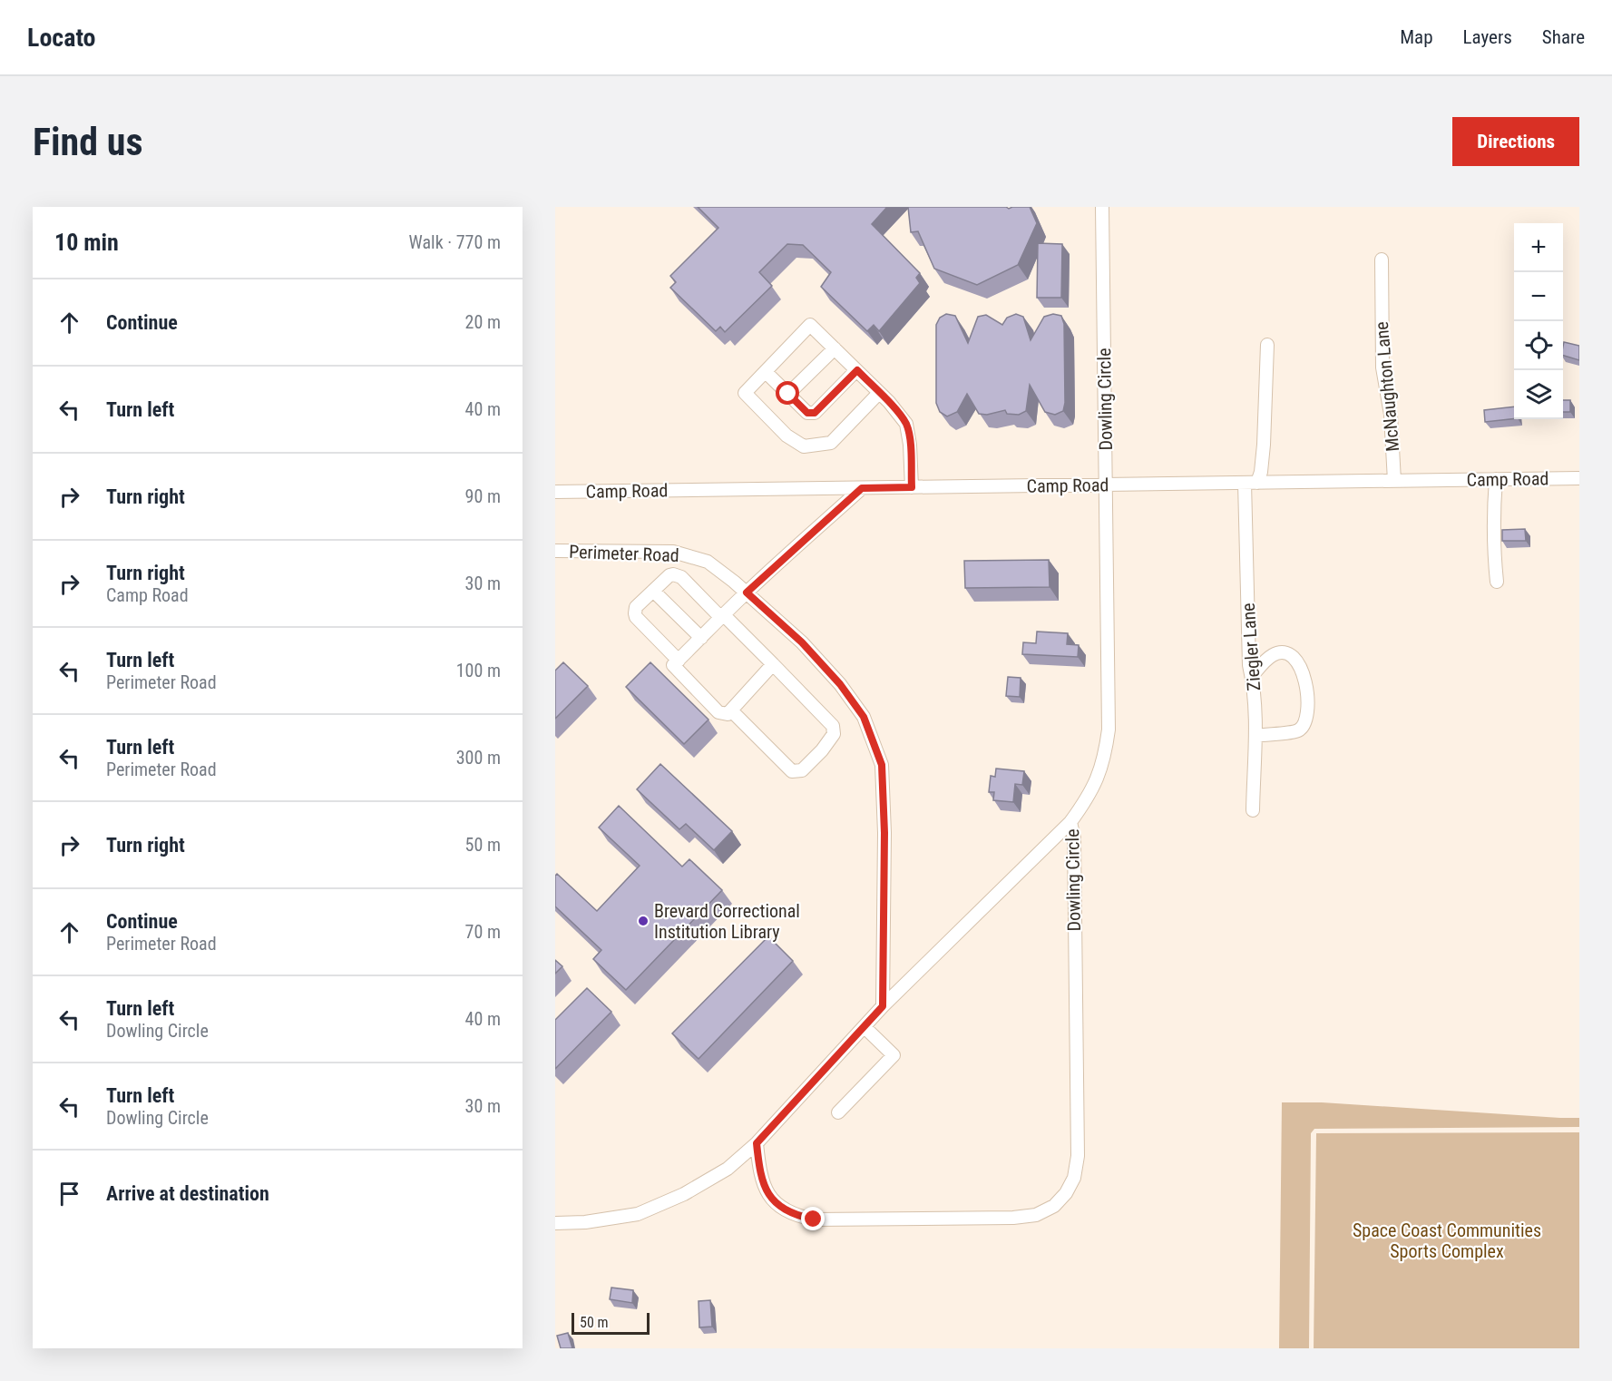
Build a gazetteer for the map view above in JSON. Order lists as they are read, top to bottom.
{
  "streets": {
    "street": [
      "McNaughton Lane",
      "Dowling Circle",
      "Camp Road",
      "Perimeter Road",
      "Ziegler Lane"
    ]
  },
  "crossings": [
    ["McNaughton Lane", "Camp Road"],
    ["Dowling Circle", "Camp Road"],
    ["Camp Road", "Ziegler Lane"]
  ],
  "parks": ["Space Coast Communities Sports Complex"],
  "places": ["Brevard Correctional Institution Library"],
  "scale_bar": "50 m",
  "page": {
    "header": "Locato",
    "nav": ["Map", "Layers", "Share"],
    "buttons": "Directions",
    "title": "Find us",
    "heading": ["10 min", "Walk · 770 m"],
    "map_buttons": ["+", "−"],
    "list": [
      ["Continue", "20 m"],
      ["Turn left", "40 m"],
      ["Turn right", "90 m"],
      ["Turn right", "Camp Road", "30 m"],
      ["Turn left", "Perimeter Road", "100 m"],
      ["Turn left", "Perimeter Road", "300 m"],
      ["Turn right", "50 m"],
      ["Continue", "Perimeter Road", "70 m"],
      ["Turn left", "Dowling Circle", "40 m"],
      ["Turn left", "Dowling Circle", "30 m"],
      "Arrive at destination"
    ],
    "scale": "50 m"
  }
}
